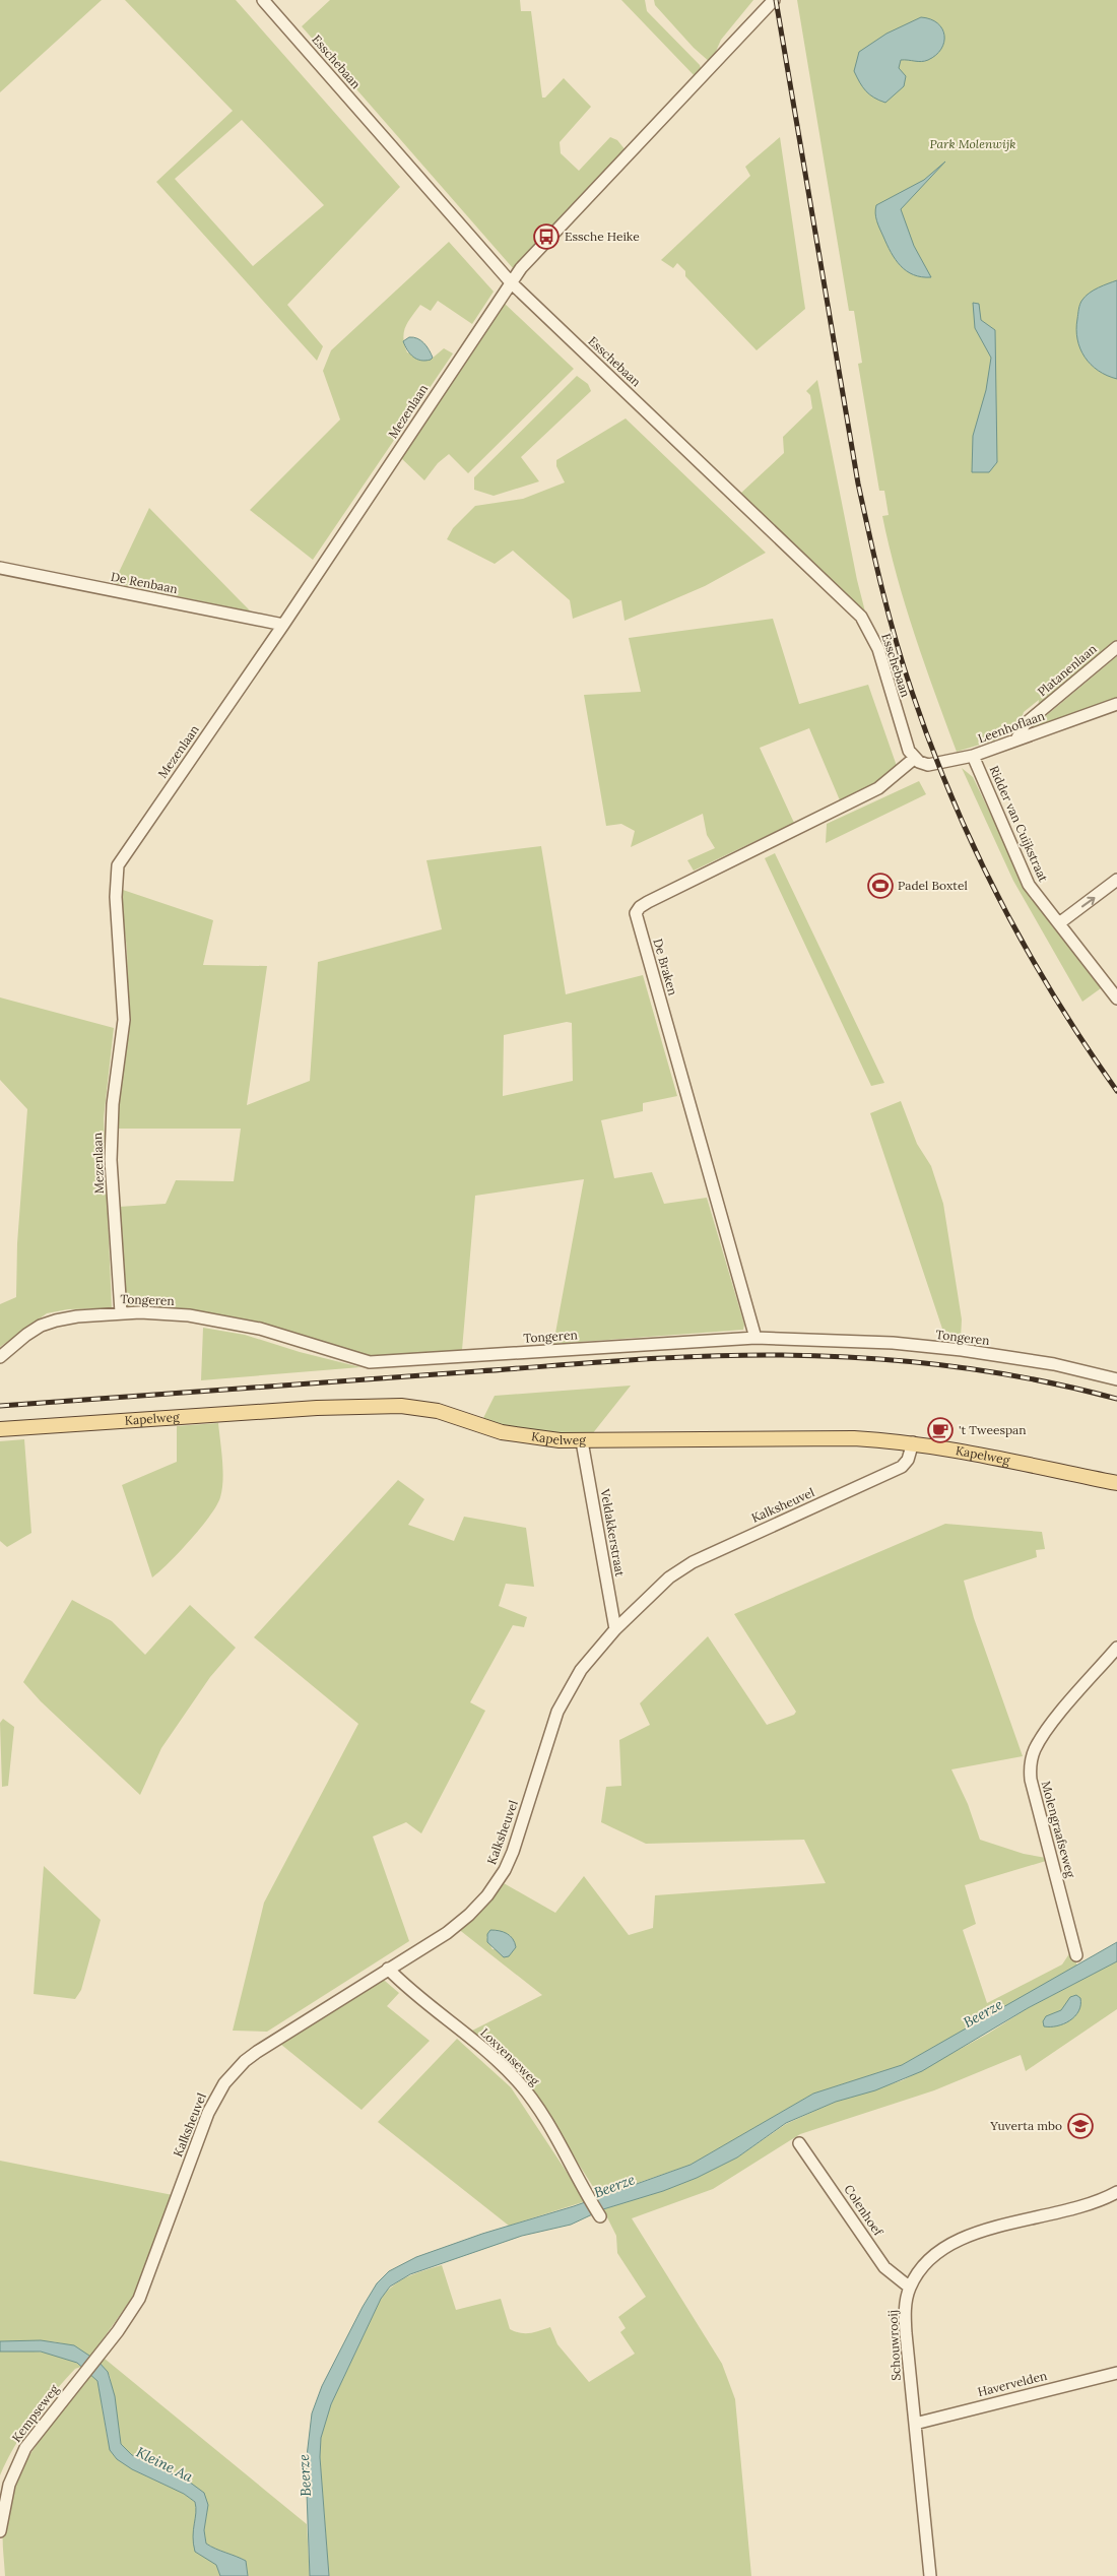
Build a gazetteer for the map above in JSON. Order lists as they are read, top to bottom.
{
  "streets": {
    "main road": ["Kapelweg"],
    "street": [
      "Esschebaan",
      "Mezenlaan",
      "De Renbaan",
      "Platanenlaan",
      "Leenhoflaan",
      "Ridder van Cuijkstraat",
      "De Braken",
      "Tongeren",
      "Kalksheuvel",
      "Veldakkerstraat",
      "Molengraafseweg",
      "Loxvenseweg",
      "Colenhoef",
      "Schouwrooij",
      "Havervelden",
      "Kempseweg"
    ]
  },
  "crossings": [
    ["Esschebaan", "Mezenlaan"],
    ["Esschebaan", "Leenhoflaan"],
    ["Esschebaan", "De Braken"],
    ["Mezenlaan", "De Renbaan"],
    ["Mezenlaan", "Tongeren"],
    ["Platanenlaan", "Leenhoflaan"],
    ["Leenhoflaan", "Ridder van Cuijkstraat"],
    ["Leenhoflaan", "De Braken"],
    ["De Braken", "Tongeren"],
    ["Kapelweg", "Kalksheuvel"],
    ["Kapelweg", "Veldakkerstraat"],
    ["Kalksheuvel", "Veldakkerstraat"],
    ["Kalksheuvel", "Loxvenseweg"],
    ["Kalksheuvel", "Kempseweg"],
    ["Colenhoef", "Schouwrooij"],
    ["Schouwrooij", "Havervelden"]
  ],
  "water": ["Beerze", "Kleine Aa"],
  "parks": ["Park Molenwijk"],
  "places": {
    "bus stop": ["Essche Heike"],
    "sports": ["Padel Boxtel"],
    "cafe": ["'t Tweespan"],
    "school or university": ["Yuverta mbo"]
  }
}
